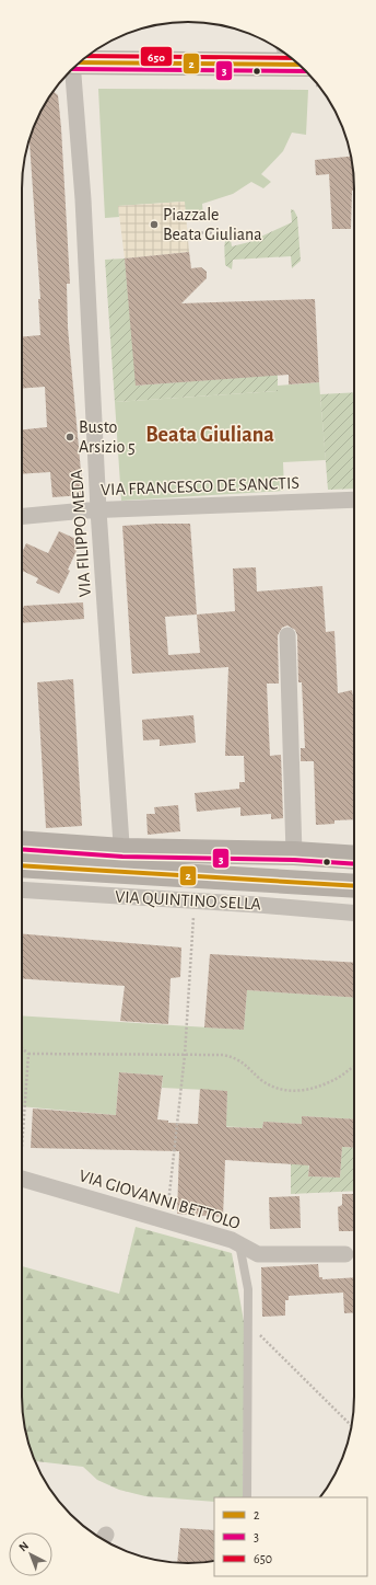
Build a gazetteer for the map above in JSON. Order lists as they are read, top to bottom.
{
  "streets": {
    "street": [
      "VIA FRANCESCO DE SANCTIS",
      "VIA FILIPPO MEDA",
      "VIA QUINTINO SELLA",
      "VIA GIOVANNI BETTOLO"
    ]
  },
  "crossings": [
    ["VIA FRANCESCO DE SANCTIS", "VIA FILIPPO MEDA"],
    ["VIA FILIPPO MEDA", "VIA QUINTINO SELLA"]
  ],
  "districts": ["Beata Giuliana"],
  "places": ["Piazzale Beata Giuliana", "Busto Arsizio 5"],
  "lines": ["transit line 650", "transit line 2", "transit line 3"],
  "legend": ["2", "3", "650"],
  "north": "top left"
}
